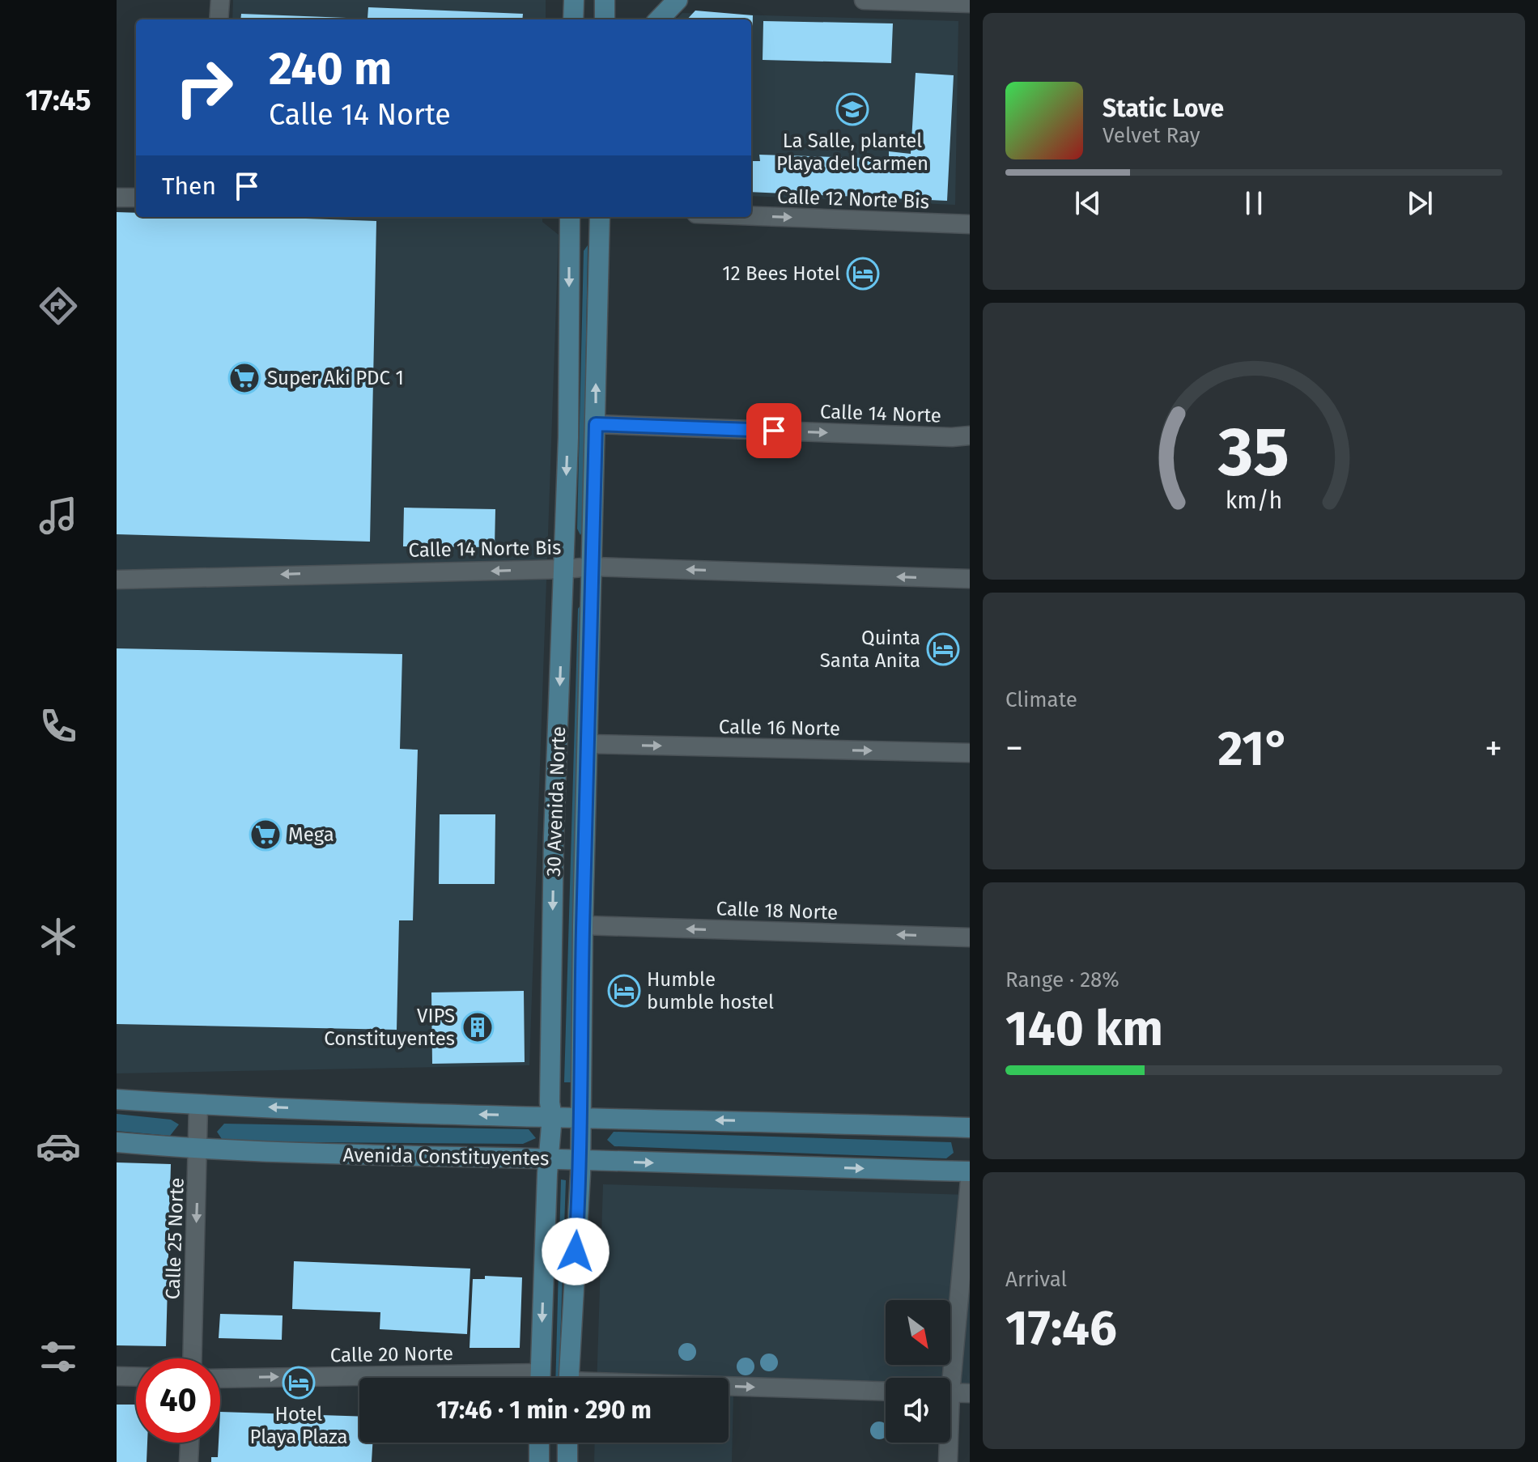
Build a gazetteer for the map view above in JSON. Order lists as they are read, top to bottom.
{
  "streets": {
    "street": [
      "Calle 12 Norte Bis",
      "Calle 14 Norte",
      "Calle 14 Norte Bis",
      "Calle 16 Norte",
      "30 Avenida Norte",
      "Calle 18 Norte",
      "Avenida Constituyentes",
      "Calle 25 Norte",
      "Calle 20 Norte"
    ]
  },
  "crossings": [
    ["Calle 14 Norte", "30 Avenida Norte"],
    ["Calle 14 Norte Bis", "30 Avenida Norte"],
    ["Calle 16 Norte", "30 Avenida Norte"],
    ["30 Avenida Norte", "Calle 18 Norte"],
    ["30 Avenida Norte", "Avenida Constituyentes"],
    ["Avenida Constituyentes", "Calle 25 Norte"]
  ],
  "one_way": [
    "Calle 12 Norte Bis",
    "Calle 14 Norte",
    "Calle 14 Norte Bis",
    "Calle 16 Norte",
    "Calle 18 Norte",
    "Calle 25 Norte",
    "Calle 20 Norte"
  ],
  "places": {
    "school or university": ["La Salle, plantel Playa del Carmen"],
    "hotel": [
      "12 Bees Hotel",
      "Quinta Santa Anita",
      "Humble bumble hostel",
      "Hotel Playa Plaza"
    ],
    "supermarket": ["Super Aki PDC 1", "Mega"],
    "building": ["VIPS Constituyentes"]
  },
  "north": "bottom right",
  "page": {
    "tabs": "17:45",
    "turn": ["240 m", "Calle 14 Norte"],
    "song": ["Static Love", "Velvet Ray"],
    "then": "Then",
    "tile": [
      "Climate",
      ["Range · 28%", "140 km"],
      ["Arrival", "17:46"]
    ],
    "heat": ["−", "21°", "+"],
    "limit": "40",
    "trip": "17:46 · 1 min · 290 m",
    "gauge": ["35", "km/h"]
  }
}
